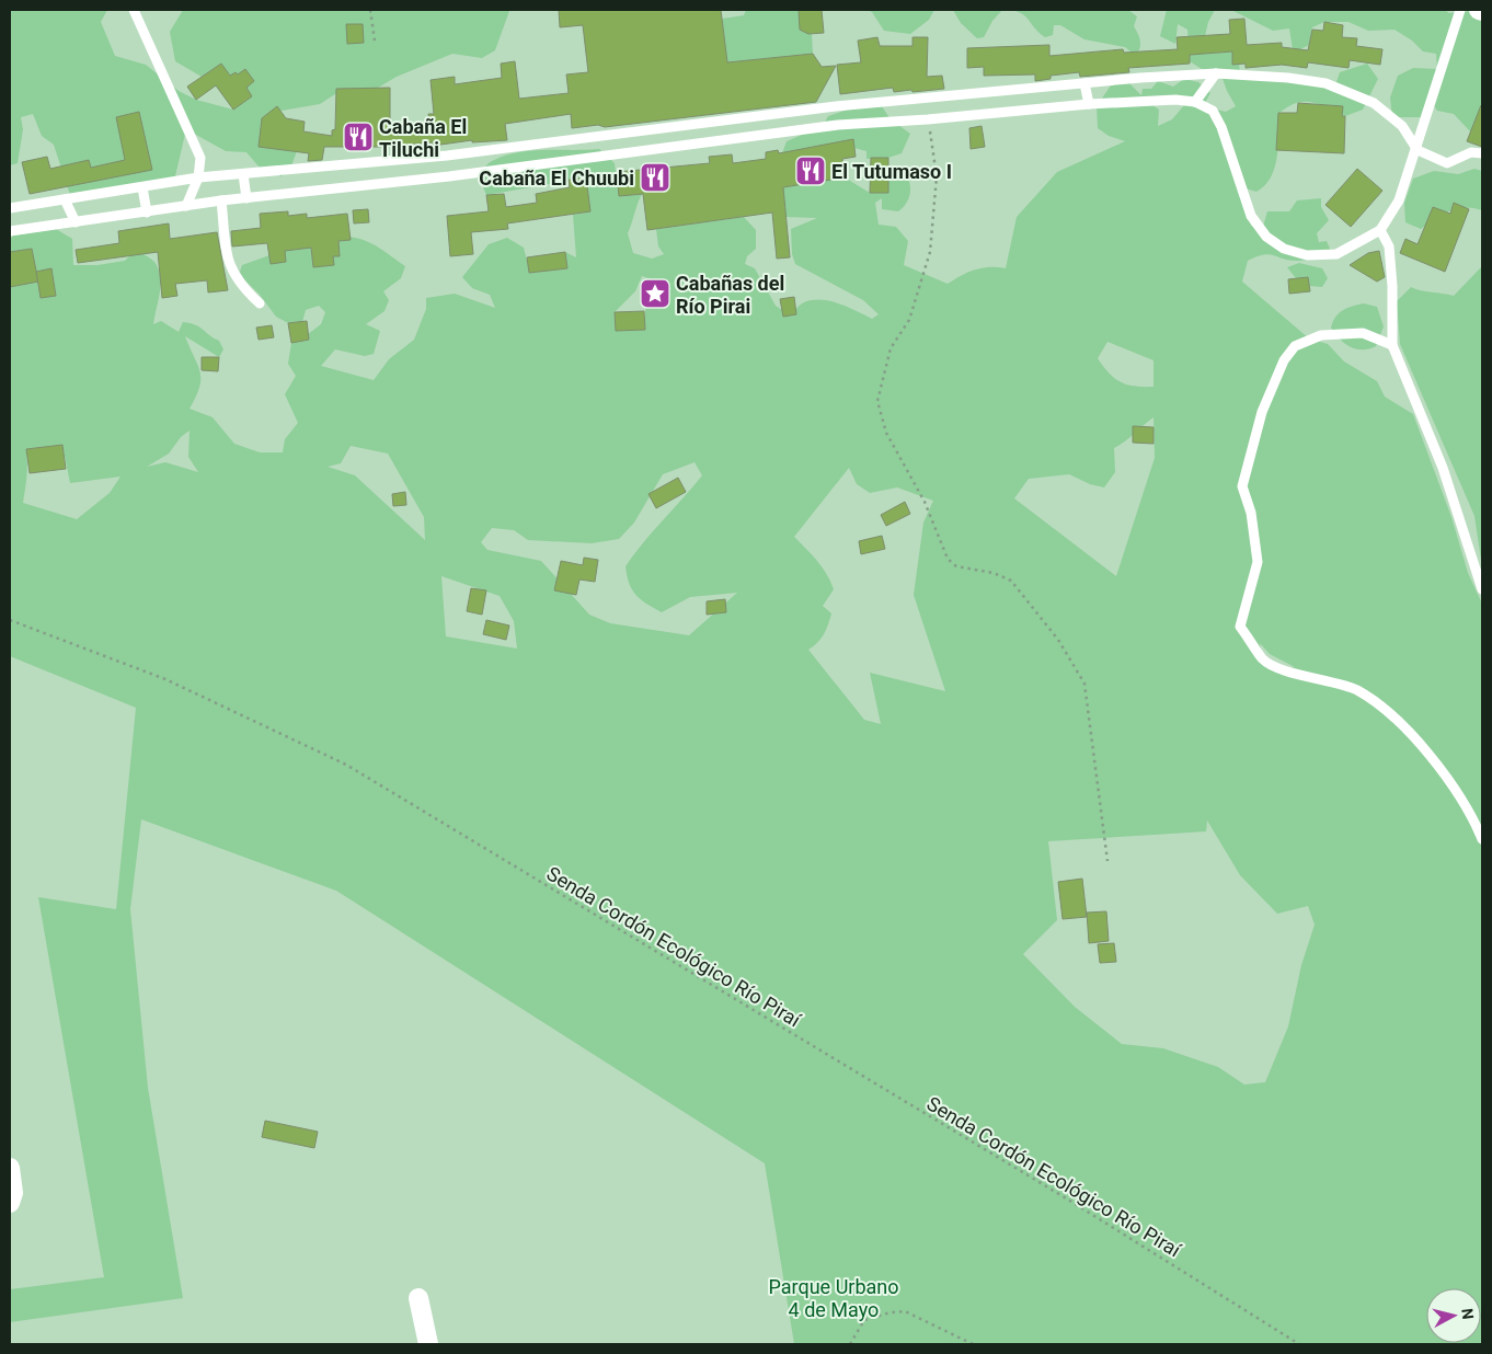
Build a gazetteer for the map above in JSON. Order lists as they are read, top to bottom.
{
  "streets": {
    "path": ["Senda Cordón Ecológico Río Piraí"]
  },
  "parks": ["Parque Urbano 4 de Mayo"],
  "places": {
    "restaurant": ["Cabaña El Tiluchi", "El Tutumaso I", "Cabaña El Chuubi"],
    "place": ["Cabañas del Río Pirai"]
  },
  "north": "right"
}
